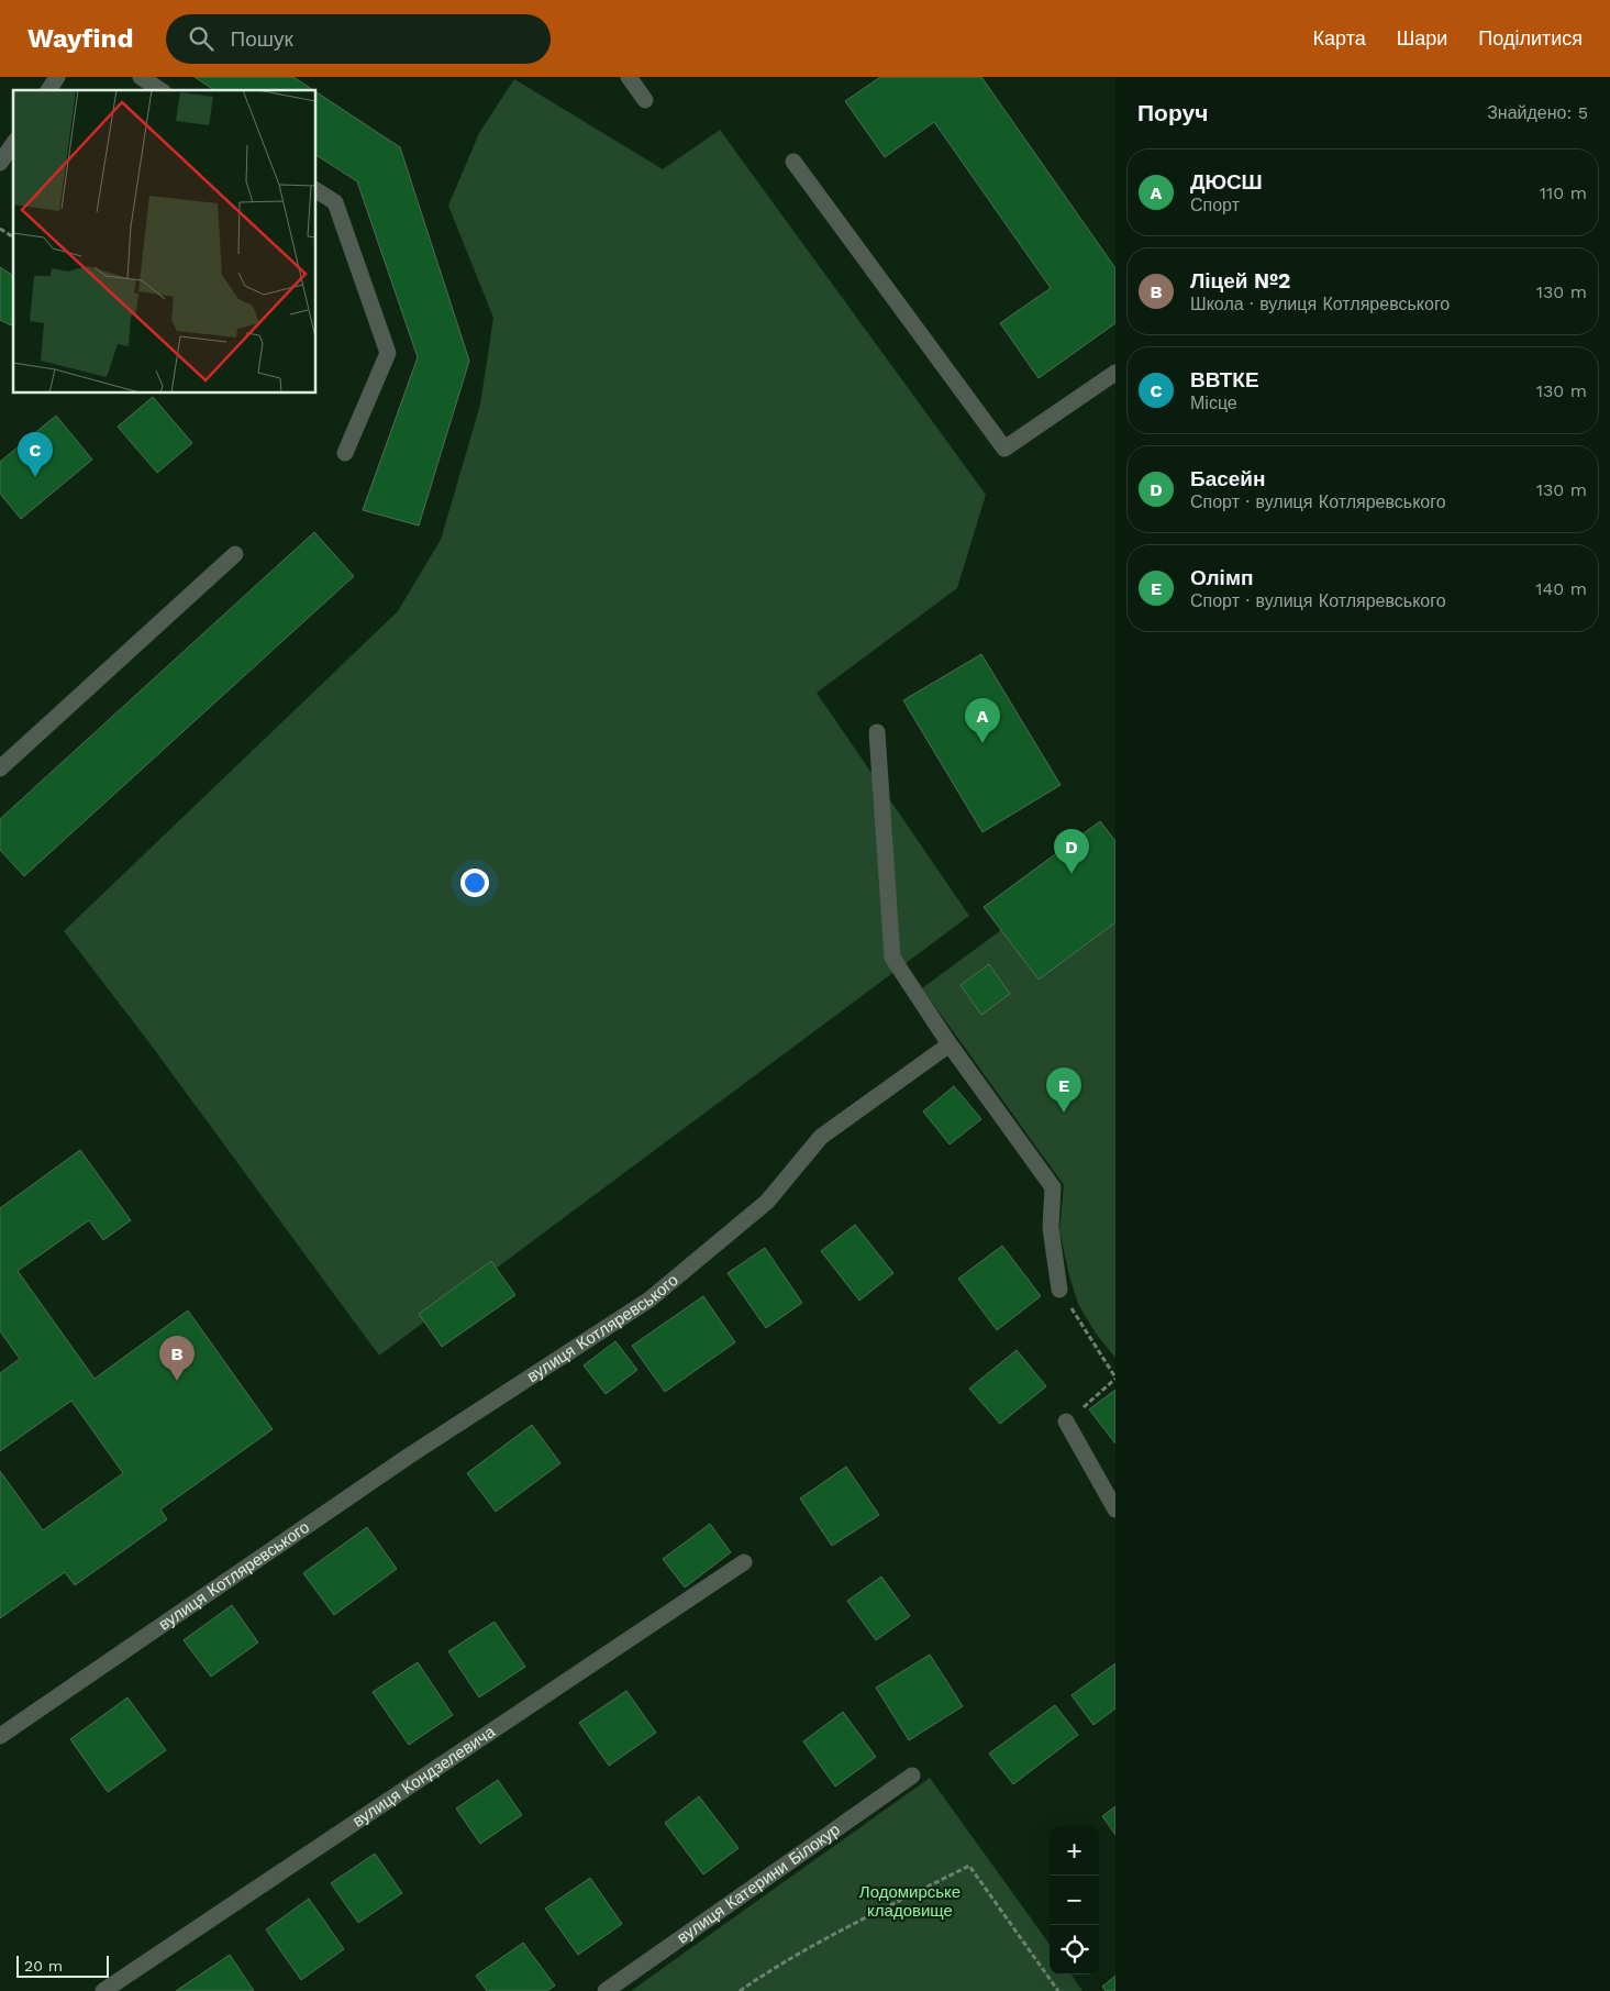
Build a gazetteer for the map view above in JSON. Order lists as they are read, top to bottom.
{
  "streets": {
    "street": ["вулиця Котляревського", "вулиця Кондзелевича", "вулиця Катерини Білокур"]
  },
  "parks": ["Лодомирське кладовище"],
  "scale_bar": "20 m",
  "page": {
    "header": "Wayfind",
    "search": "Пошук",
    "nav": ["Карта", "Шари", "Поділитися"],
    "heading": ["Поруч", "Знайдено: 5"],
    "list": [
      {
        "mark": "A",
        "name": "ДЮСШ",
        "note": "Спорт",
        "value": "110 m"
      },
      {
        "mark": "B",
        "name": "Ліцей №2",
        "note": "Школа · вулиця Котляревського",
        "value": "130 m"
      },
      {
        "mark": "C",
        "name": "ВВТКЕ",
        "note": "Місце",
        "value": "130 m"
      },
      {
        "mark": "D",
        "name": "Басейн",
        "note": "Спорт · вулиця Котляревського",
        "value": "130 m"
      },
      {
        "mark": "E",
        "name": "Олімп",
        "note": "Спорт · вулиця Котляревського",
        "value": "140 m"
      }
    ],
    "pins": [
      "C",
      "A",
      "D",
      "E",
      "B"
    ],
    "map_buttons": ["+", "−"],
    "scale": "20 m"
  }
}
